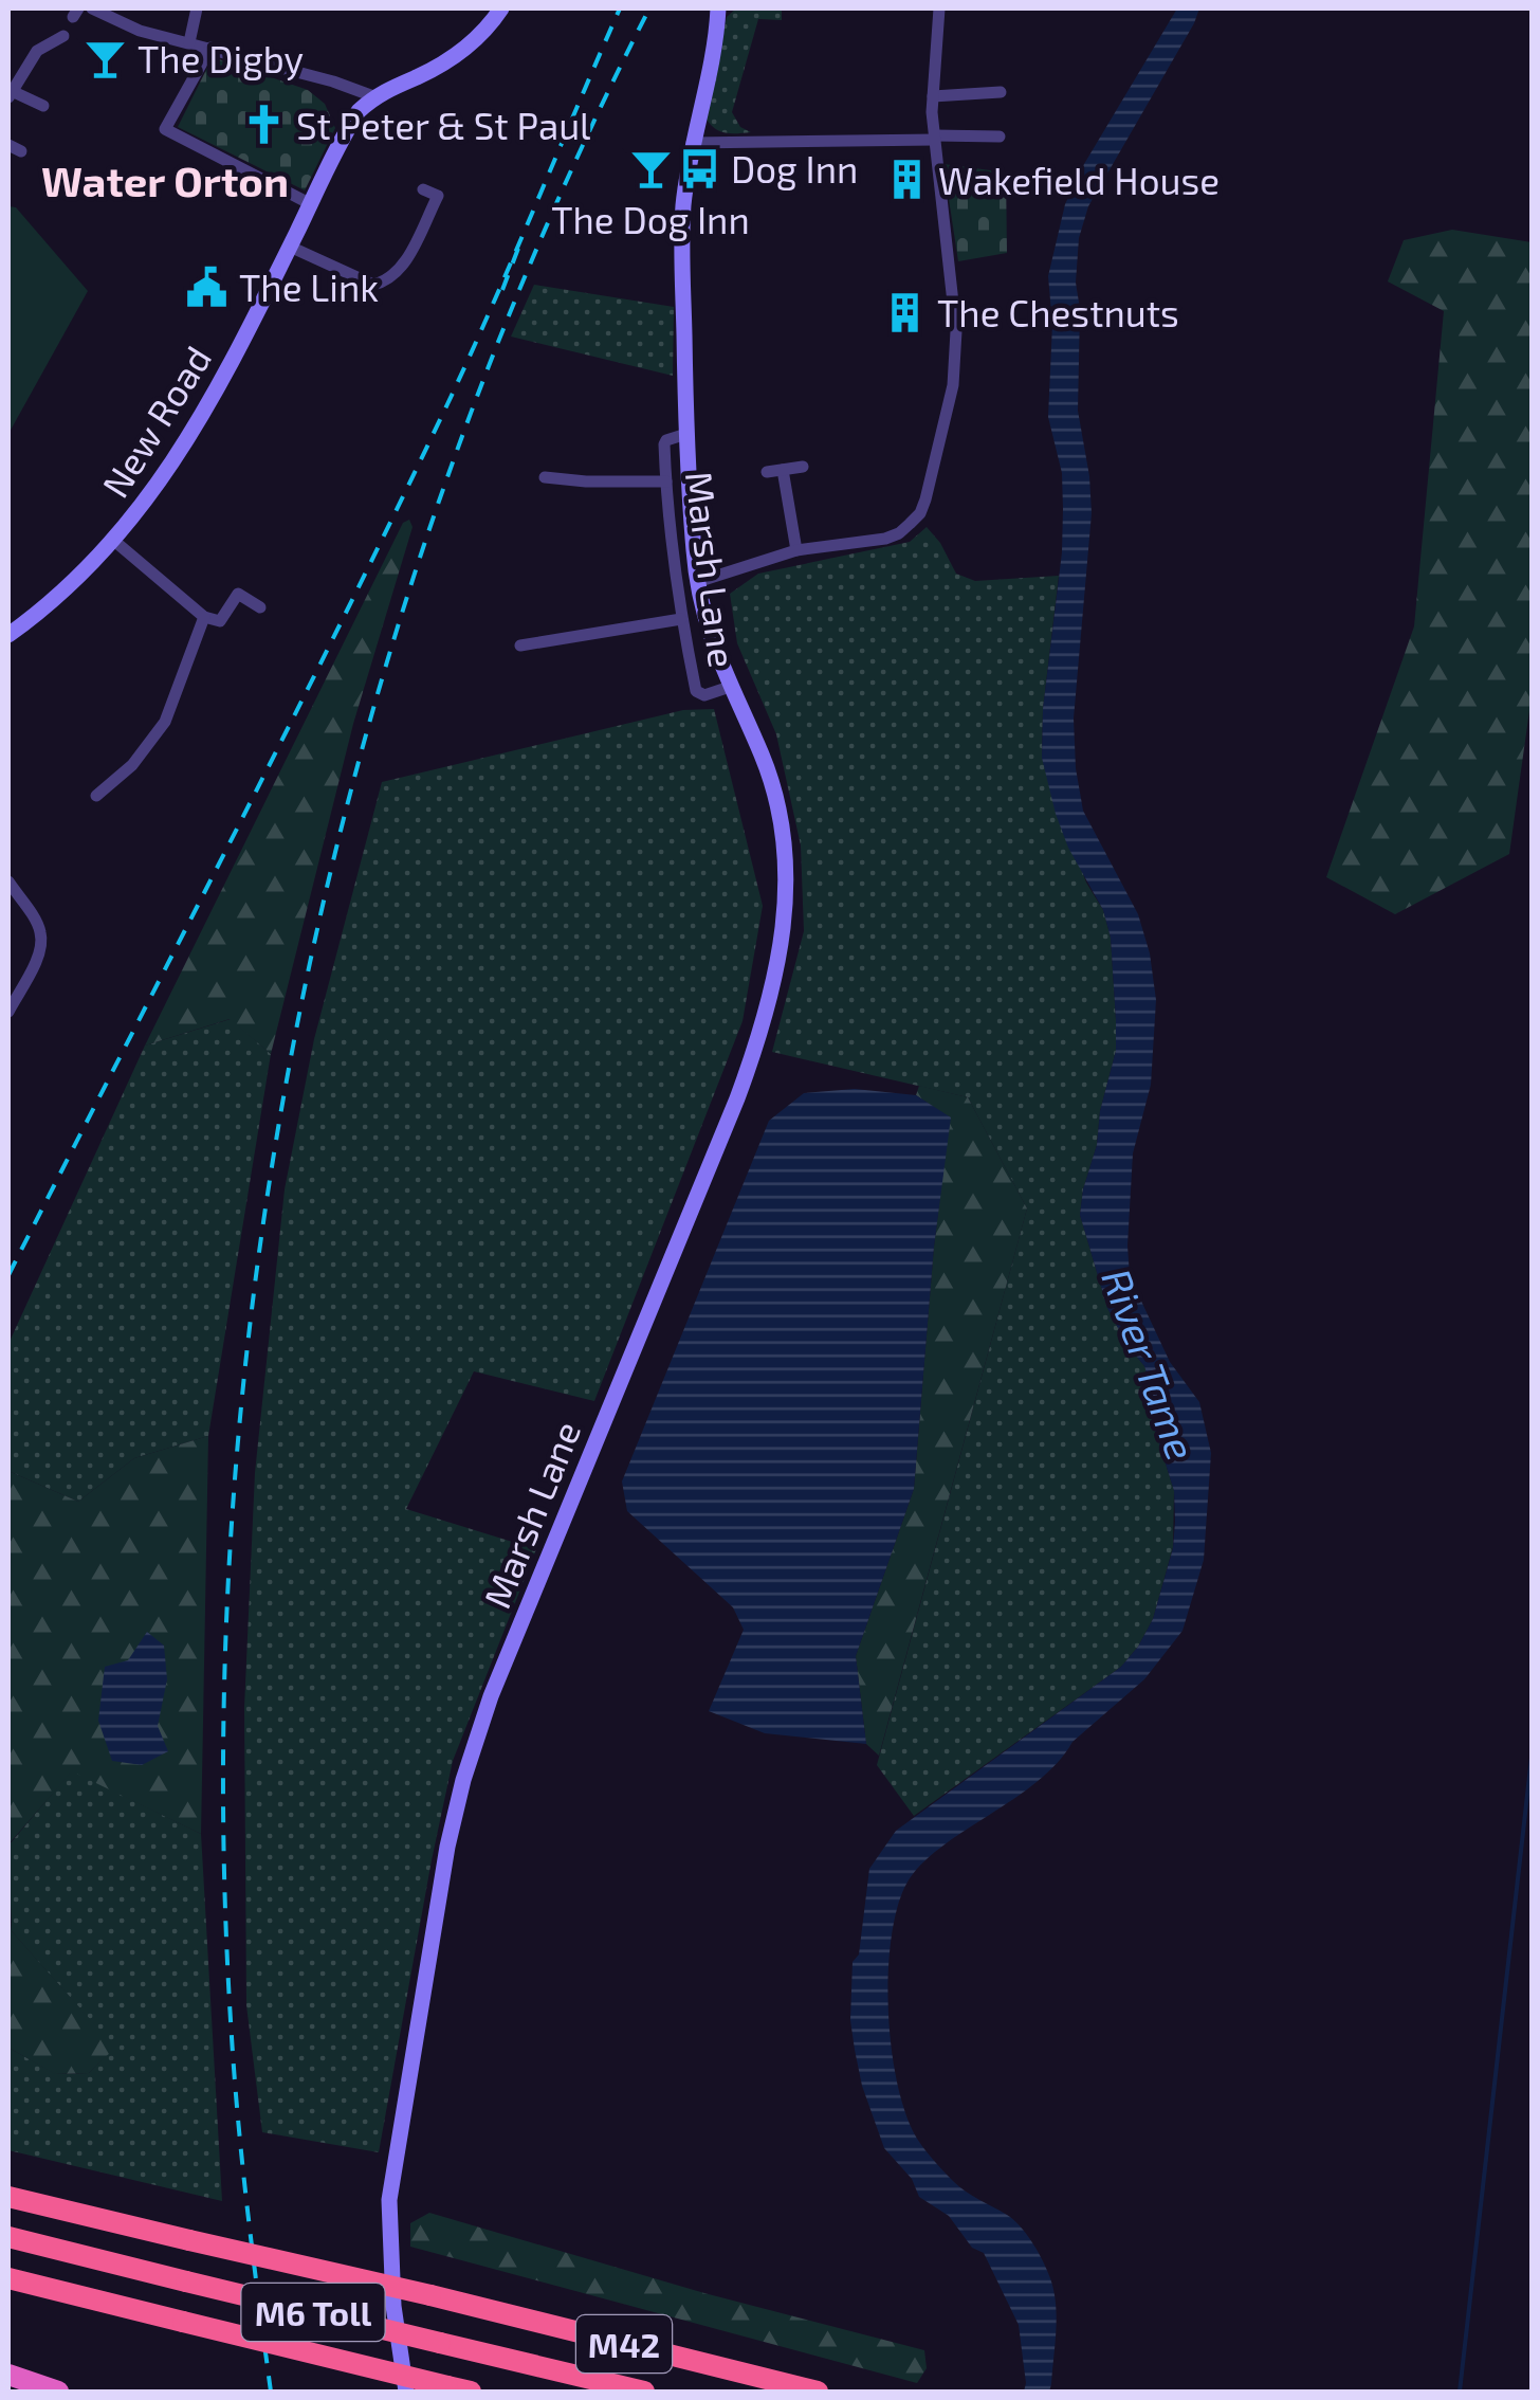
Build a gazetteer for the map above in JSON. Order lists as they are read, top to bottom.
{
  "streets": {
    "highway": ["M6 Toll", "M42"],
    "main road": ["New Road", "Marsh Lane"]
  },
  "districts": ["Water Orton"],
  "water": ["River Tame"],
  "places": {
    "bar": ["The Digby", "The Dog Inn"],
    "church": ["St Peter & St Paul"],
    "bus stop": ["Dog Inn"],
    "building": ["Wakefield House", "The Chestnuts"],
    "public building": ["The Link"]
  }
}
